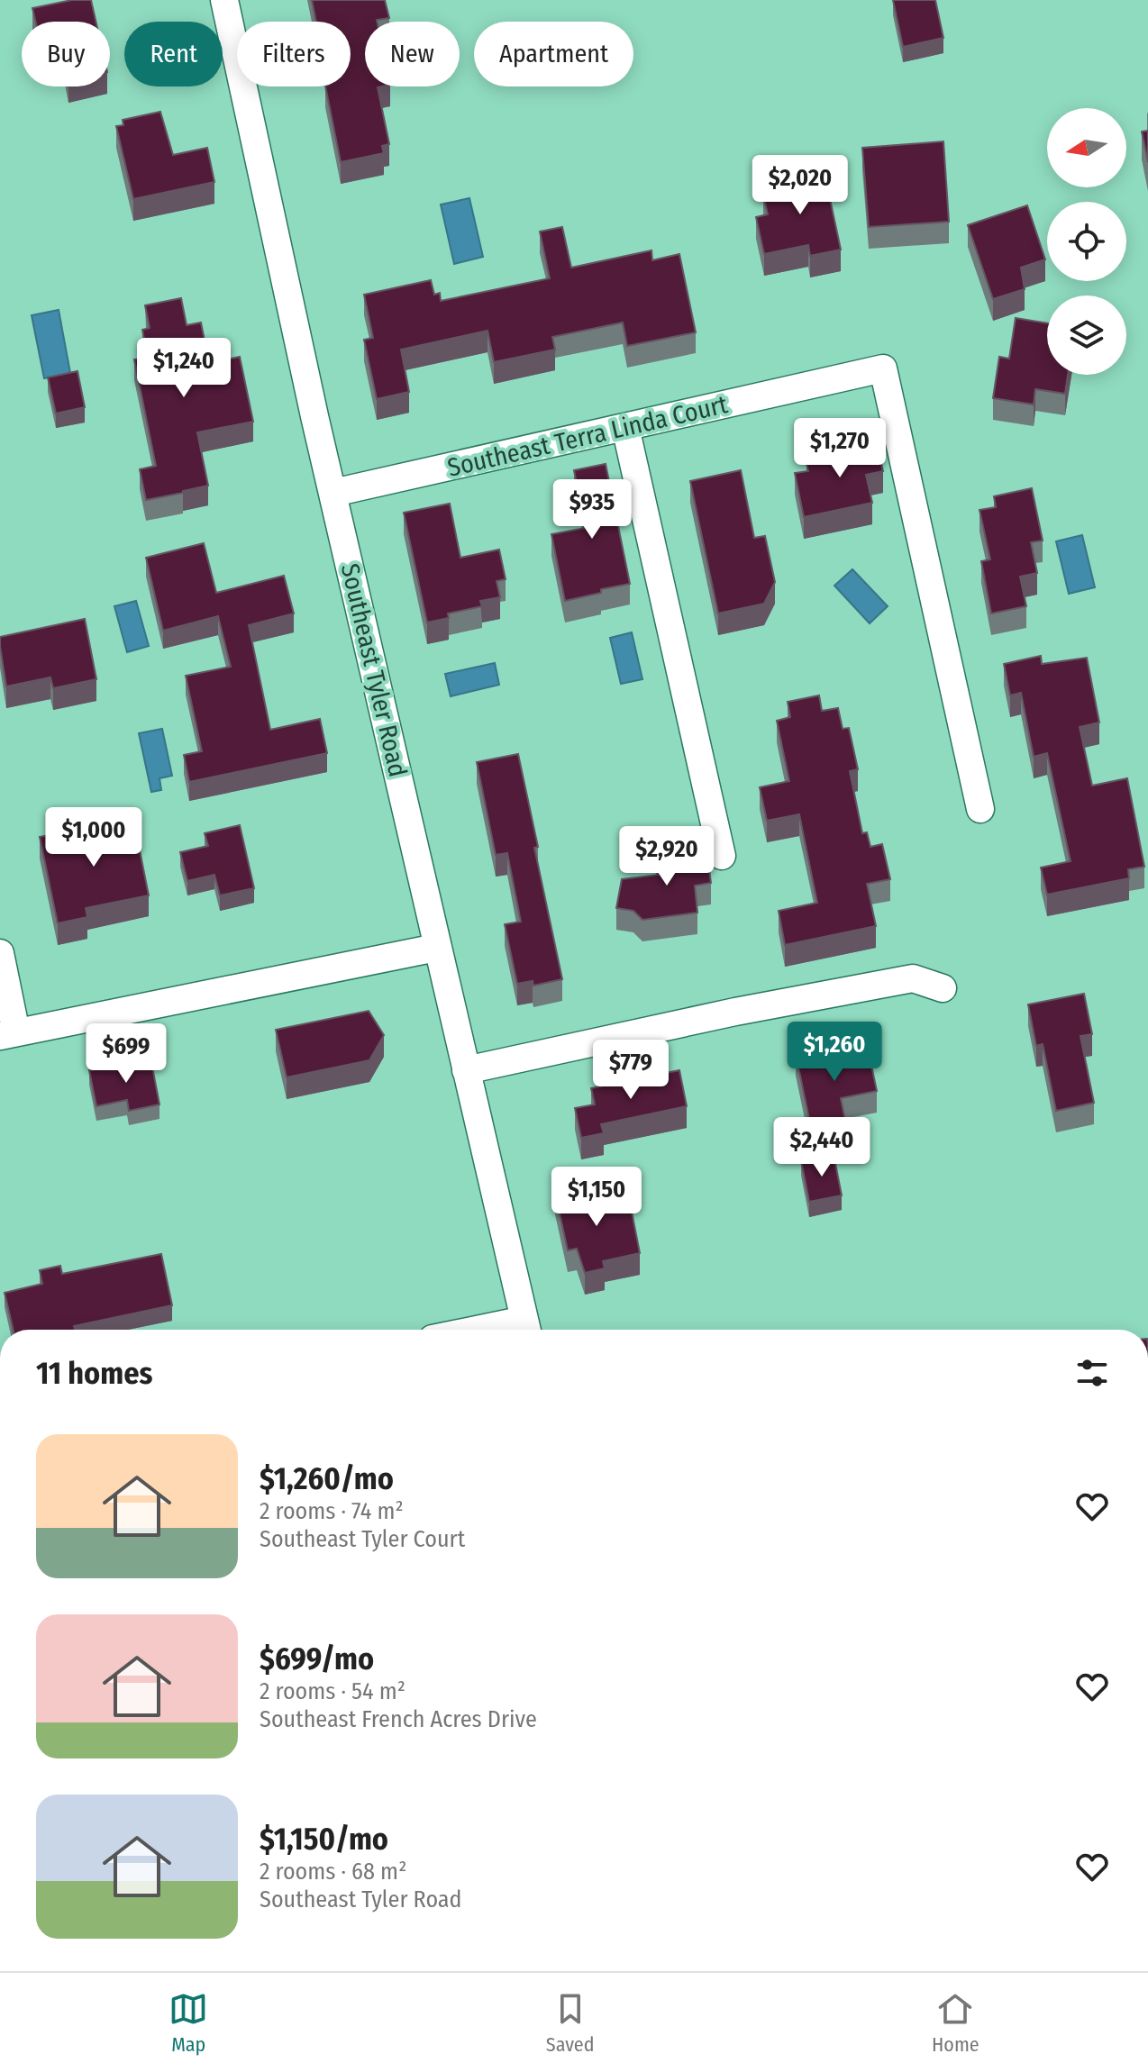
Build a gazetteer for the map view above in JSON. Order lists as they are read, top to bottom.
{
  "streets": {
    "street": ["Southeast Terra Linda Court", "Southeast Tyler Road"]
  },
  "crossings": [
    ["Southeast Terra Linda Court", "Southeast Tyler Road"]
  ],
  "north": "left",
  "page": {
    "chip": [
      "Buy",
      "Rent",
      "Filters",
      "New",
      "Apartment"
    ],
    "price": [
      "$2,020",
      "$1,240",
      "$1,270",
      "$935",
      "$1,000",
      "$2,920",
      "$1,260",
      "$699",
      "$779",
      "$2,440",
      "$1,150"
    ],
    "heading": "11 homes",
    "list": [
      {
        "name": "$1,260/mo",
        "note": "2 rooms · 74 m² · Southeast Tyler Court"
      },
      {
        "name": "$699/mo",
        "note": "2 rooms · 54 m² · Southeast French Acres Drive"
      },
      {
        "name": "$1,150/mo",
        "note": "2 rooms · 68 m² · Southeast Tyler Road"
      }
    ],
    "tabs": ["Map", "Saved", "Home"]
  }
}
